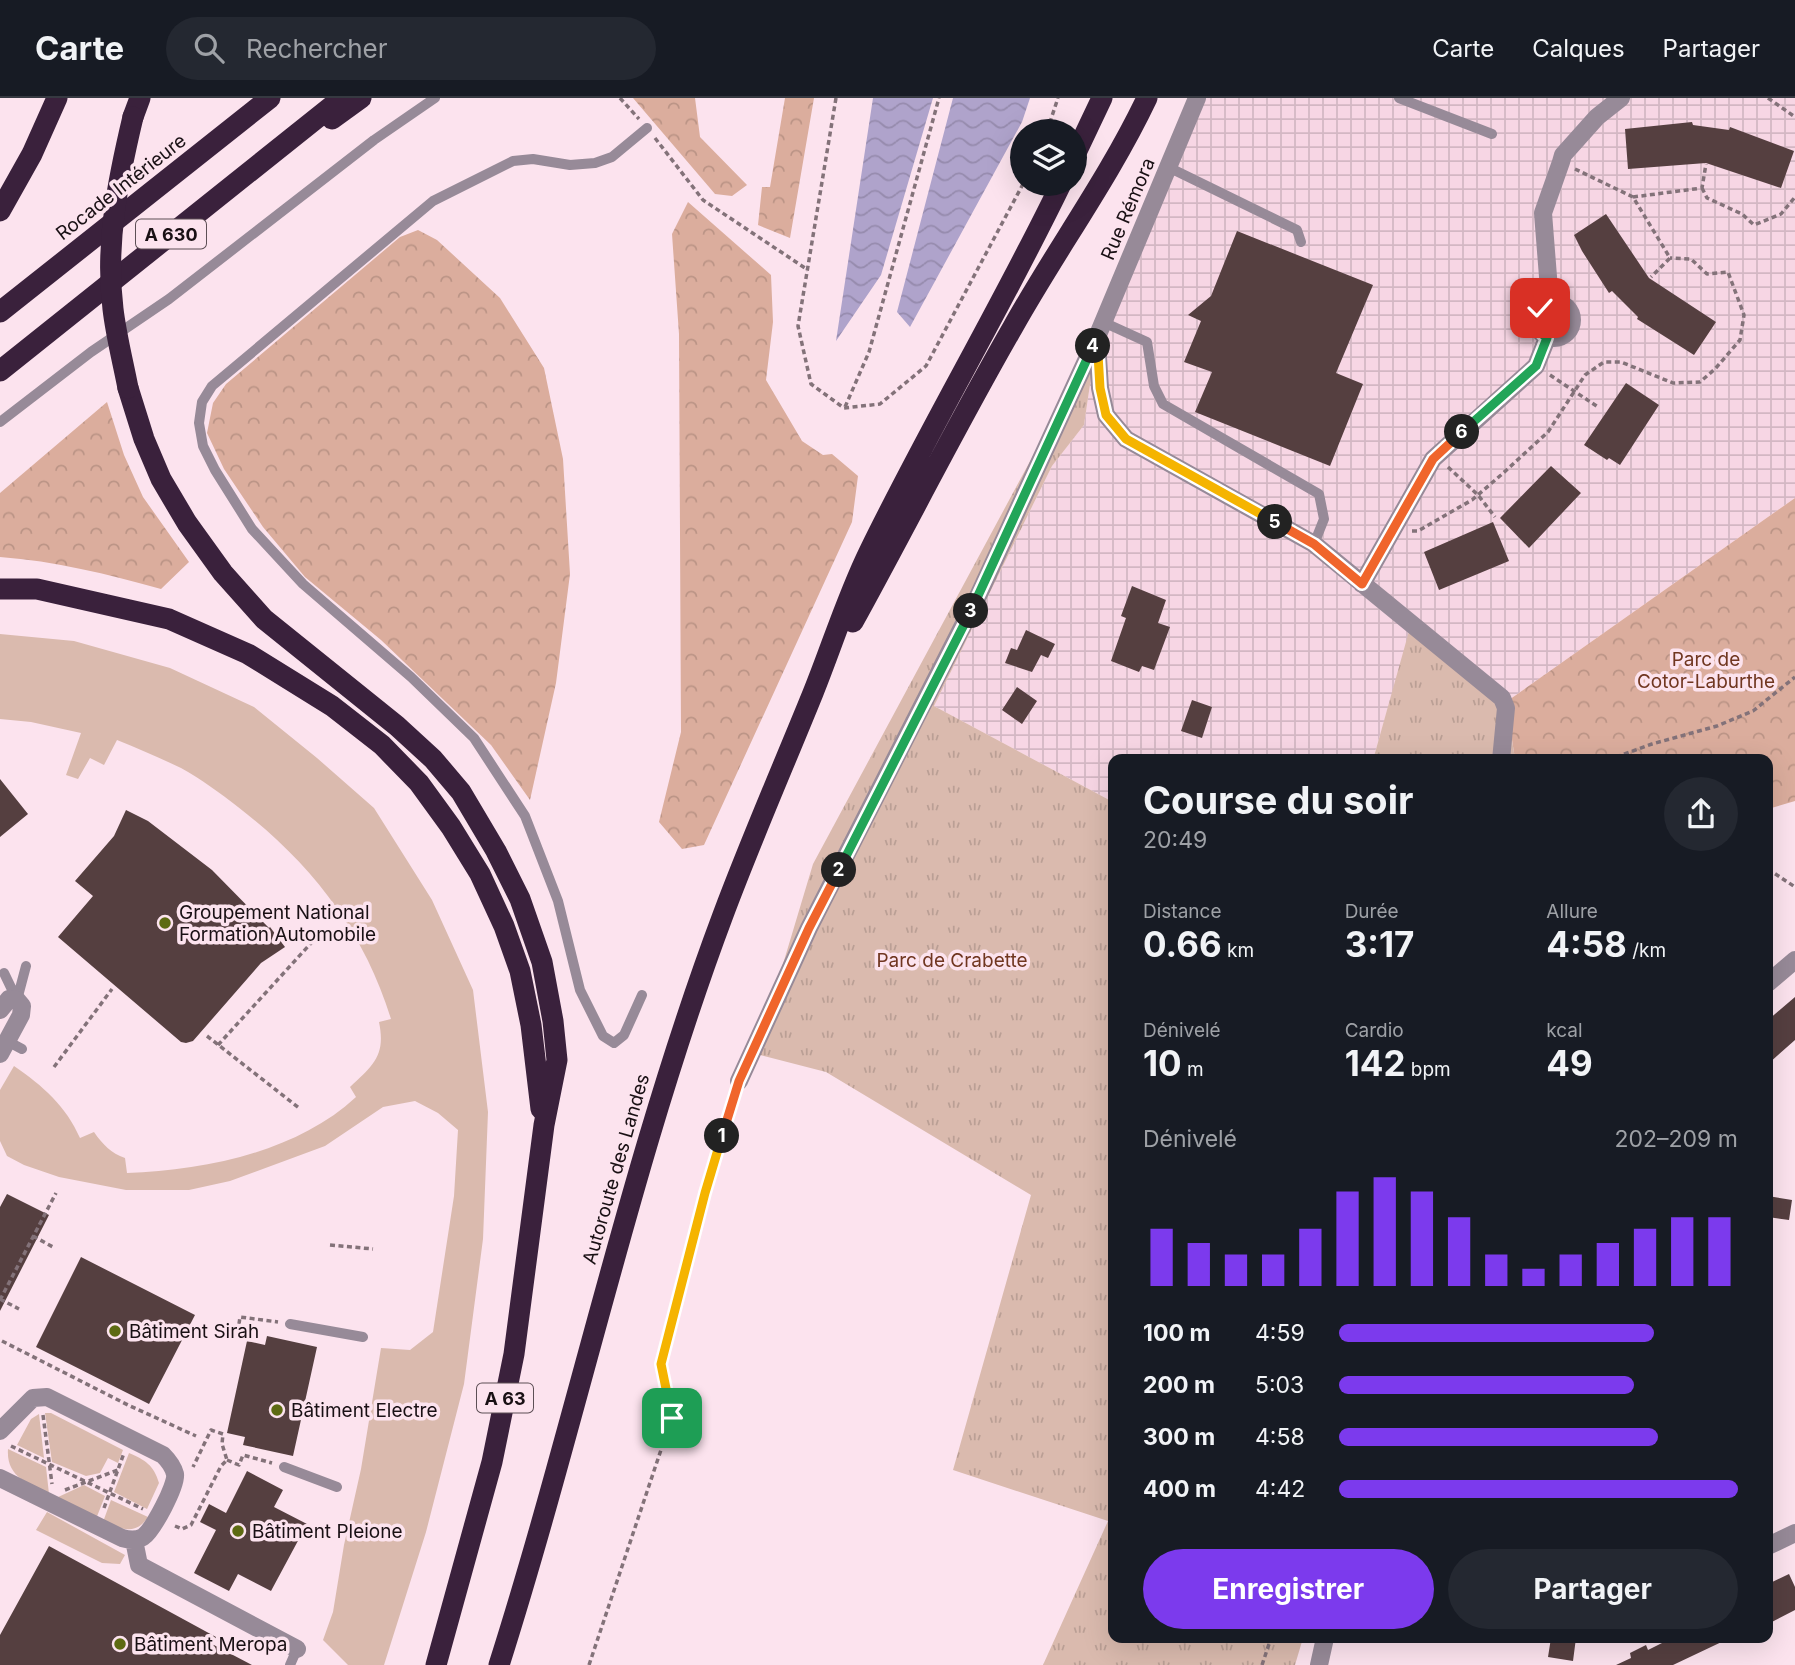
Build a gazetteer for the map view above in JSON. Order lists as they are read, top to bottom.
{
  "streets": {
    "highway": [
      "Rocade Intérieure",
      "A 630",
      "Autoroute des Landes",
      "A 63"
    ],
    "street": ["Rue Rémora"]
  },
  "parks": ["Parc de Cotor-Laburthe", "Parc de Crabette"],
  "places": [
    "Groupement National Formation Automobile",
    "Bâtiment Sirah",
    "Bâtiment Electre",
    "Bâtiment Pleione",
    "Bâtiment Meropa"
  ],
  "page": {
    "header": "Carte",
    "search": "Rechercher",
    "nav": ["Carte", "Calques", "Partager"],
    "pins": [
      "4",
      "6",
      "5",
      "3",
      "2",
      "1"
    ],
    "heading": ["Course du soir", "20:49"],
    "stats": [
      ["Distance", "0.66 km"],
      ["Durée", "3:17"],
      ["Allure", "4:58 /km"],
      ["Dénivelé", "10 m"],
      ["Cardio", "142 bpm"],
      ["kcal", "49"]
    ],
    "chart": ["Dénivelé", "202–209 m"],
    "list": [
      {
        "name": "100 m",
        "note": "4:59"
      },
      {
        "name": "200 m",
        "note": "5:03"
      },
      {
        "name": "300 m",
        "note": "4:58"
      },
      {
        "name": "400 m",
        "note": "4:42"
      }
    ],
    "buttons": ["Enregistrer", "Partager"]
  }
}
